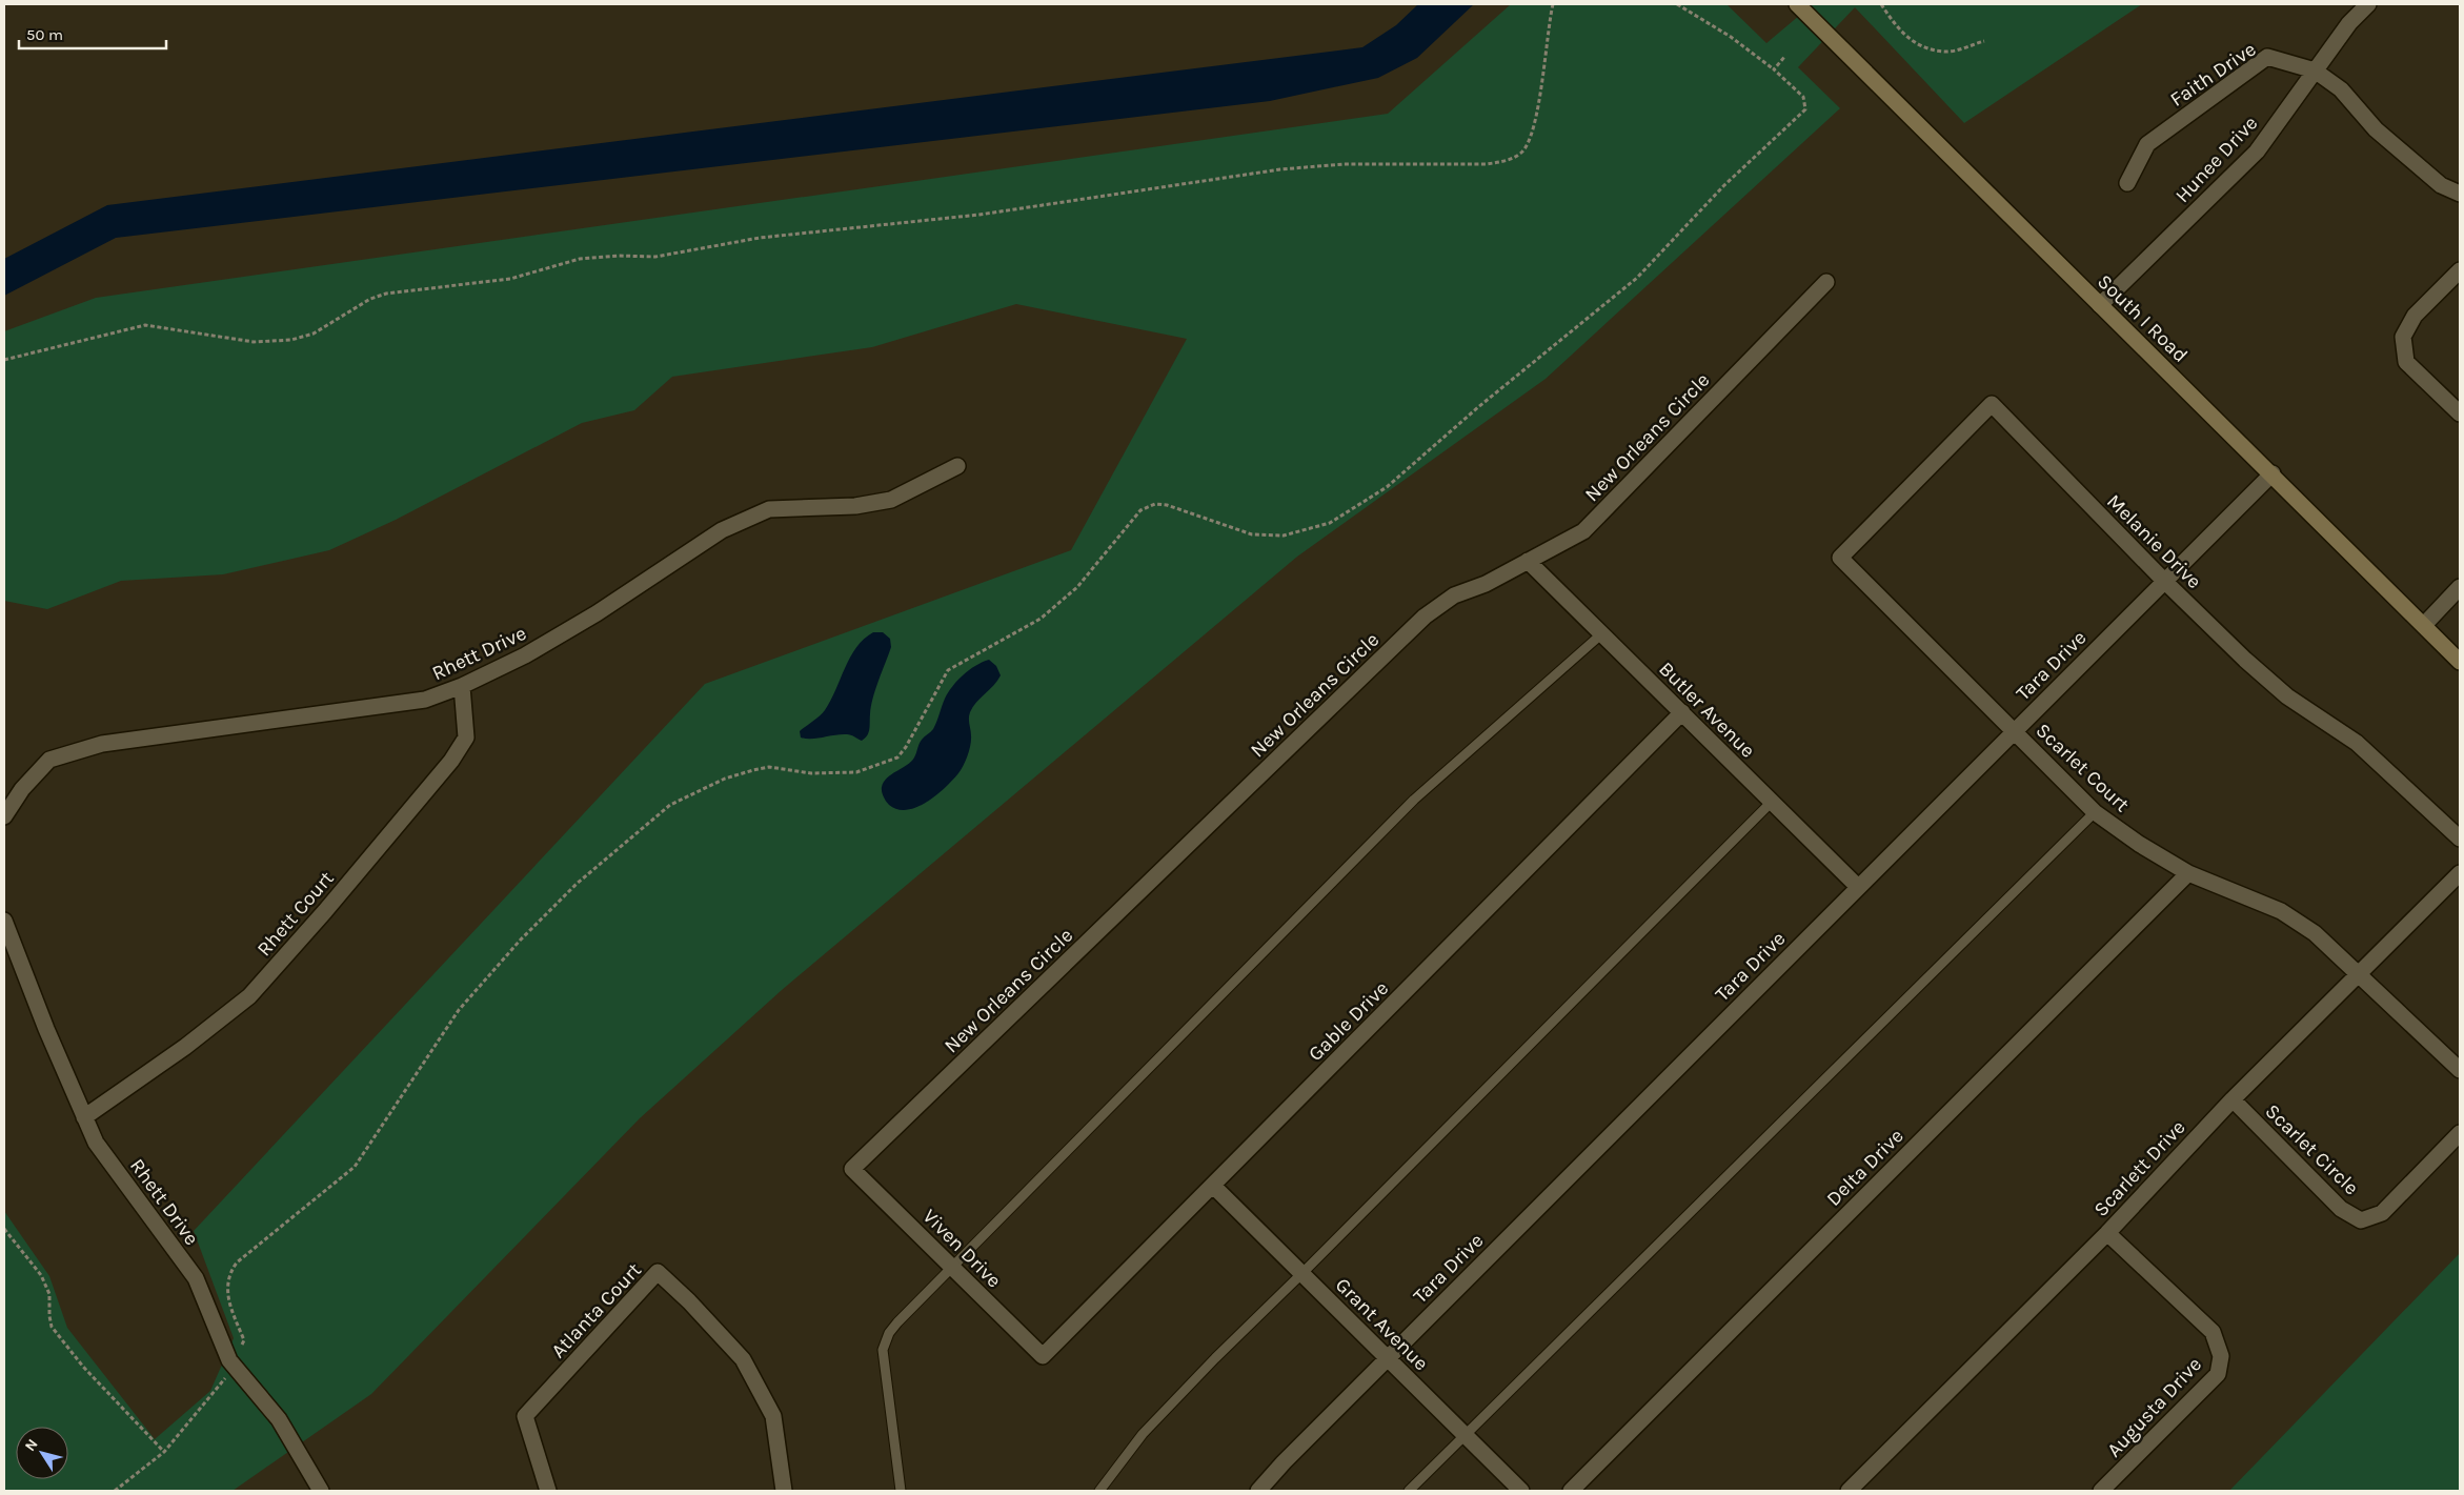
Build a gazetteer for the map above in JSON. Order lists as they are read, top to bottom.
{
  "streets": {
    "main road": ["South I Road"],
    "street": [
      "Faith Drive",
      "Hunee Drive",
      "New Orleans Circle",
      "Melanie Drive",
      "Rhett Drive",
      "Tara Drive",
      "Butler Avenue",
      "Scarlet Court",
      "Rhett Court",
      "Gable Drive",
      "Scarlet Circle",
      "Delta Drive",
      "Scarlett Drive",
      "Viven Drive",
      "Atlanta Court",
      "Grant Avenue",
      "Augusta Drive"
    ]
  },
  "crossings": [
    ["Faith Drive", "Hunee Drive"],
    ["Hunee Drive", "South I Road"],
    ["South I Road", "Tara Drive"],
    ["New Orleans Circle", "Butler Avenue"],
    ["New Orleans Circle", "Viven Drive"],
    ["Melanie Drive", "Tara Drive"],
    ["Melanie Drive", "Scarlet Court"],
    ["Rhett Drive", "Rhett Court"],
    ["Tara Drive", "Butler Avenue"],
    ["Tara Drive", "Scarlet Court"],
    ["Tara Drive", "Grant Avenue"],
    ["Butler Avenue", "Gable Drive"],
    ["Scarlet Court", "Delta Drive"],
    ["Scarlet Court", "Scarlett Drive"],
    ["Gable Drive", "Viven Drive"],
    ["Gable Drive", "Grant Avenue"],
    ["Scarlet Circle", "Scarlett Drive"],
    ["Scarlett Drive", "Augusta Drive"]
  ],
  "scale_bar": "50 m",
  "north": "top left"
}
